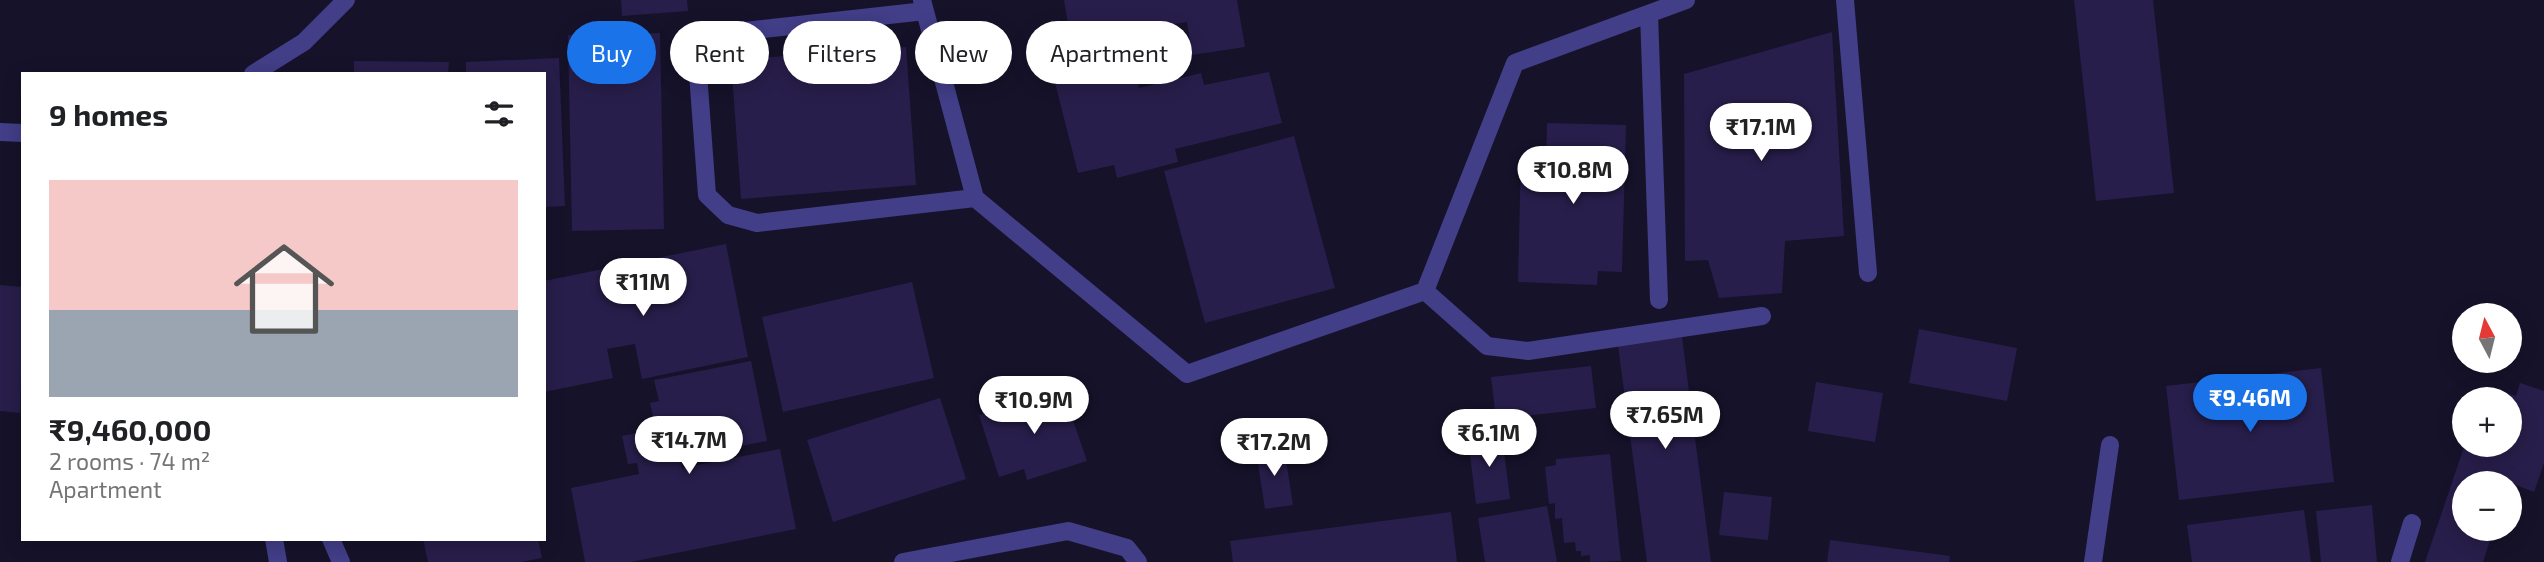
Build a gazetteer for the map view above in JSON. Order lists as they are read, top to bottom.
{
  "north": "top",
  "page": {
    "chip": [
      "Buy",
      "Rent",
      "Filters",
      "New",
      "Apartment"
    ],
    "heading": "9 homes",
    "price": [
      "₹17.1M",
      "₹10.8M",
      "₹11M",
      "₹9.46M",
      "₹10.9M",
      "₹7.65M",
      "₹6.1M",
      "₹14.7M",
      "₹17.2M"
    ],
    "list": [
      {
        "name": "₹9,460,000",
        "note": "2 rooms · 74 m² · Apartment"
      }
    ],
    "map_buttons": ["+", "−"]
  }
}
